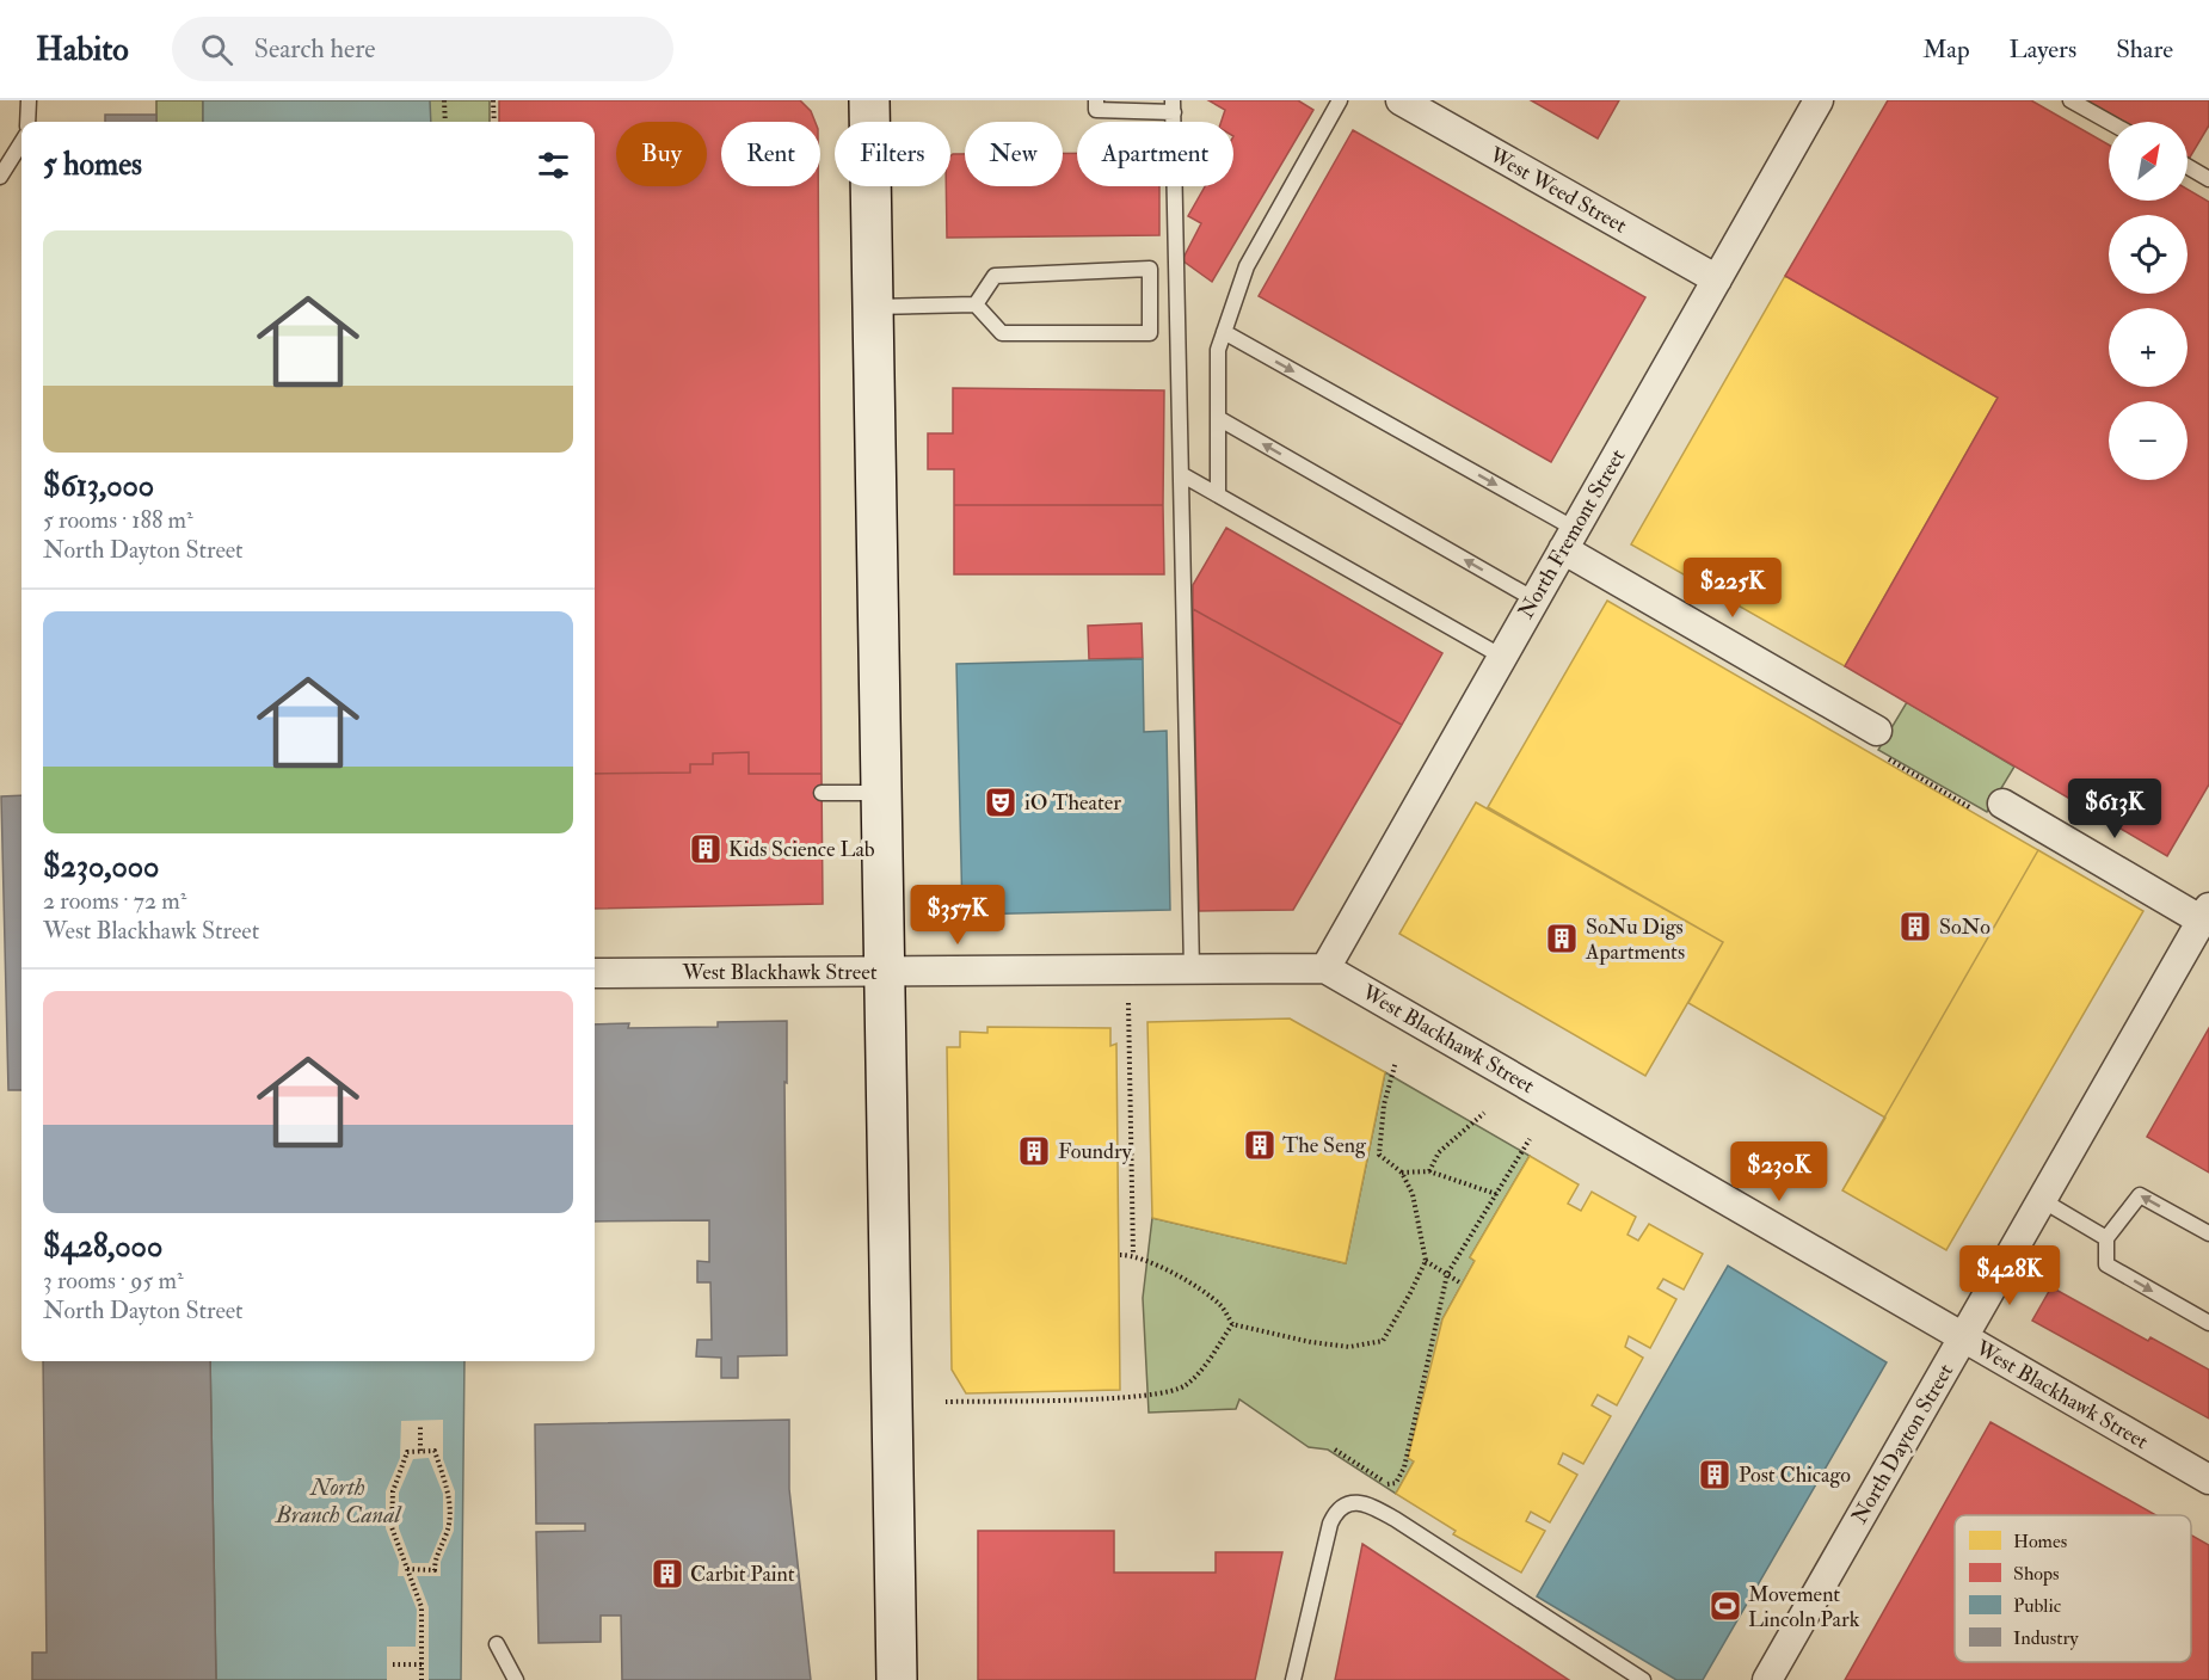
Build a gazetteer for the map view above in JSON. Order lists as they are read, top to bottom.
{
  "streets": {
    "street": [
      "West Weed Street",
      "North Fremont Street",
      "West Blackhawk Street",
      "North Dayton Street"
    ]
  },
  "crossings": [
    ["West Weed Street", "North Fremont Street"],
    ["North Fremont Street", "West Blackhawk Street"],
    ["West Blackhawk Street", "North Dayton Street"]
  ],
  "water": ["North Branch Canal"],
  "places": {
    "theatre": ["iO Theater"],
    "building": [
      "Kids Science Lab",
      "SoNo",
      "SoNu Digs Apartments",
      "The Seng",
      "Foundry",
      "Post Chicago",
      "Carbit Paint"
    ],
    "sports": ["Movement Lincoln Park"]
  },
  "legend": [
    "Homes",
    "Shops",
    "Public",
    "Industry"
  ],
  "north": "top right",
  "page": {
    "header": "Habito",
    "search": "Search here",
    "nav": ["Map", "Layers", "Share"],
    "map_buttons": ["+", "−"],
    "chip": [
      "Buy",
      "Rent",
      "Filters",
      "New",
      "Apartment"
    ],
    "heading": "5 homes",
    "list": [
      {
        "name": "$613,000",
        "note": "5 rooms · 188 m² · North Dayton Street"
      },
      {
        "name": "$230,000",
        "note": "2 rooms · 72 m² · West Blackhawk Street"
      },
      {
        "name": "$428,000",
        "note": "3 rooms · 95 m² · North Dayton Street"
      }
    ],
    "price": [
      "$225K",
      "$613K",
      "$357K",
      "$230K",
      "$428K"
    ]
  }
}
